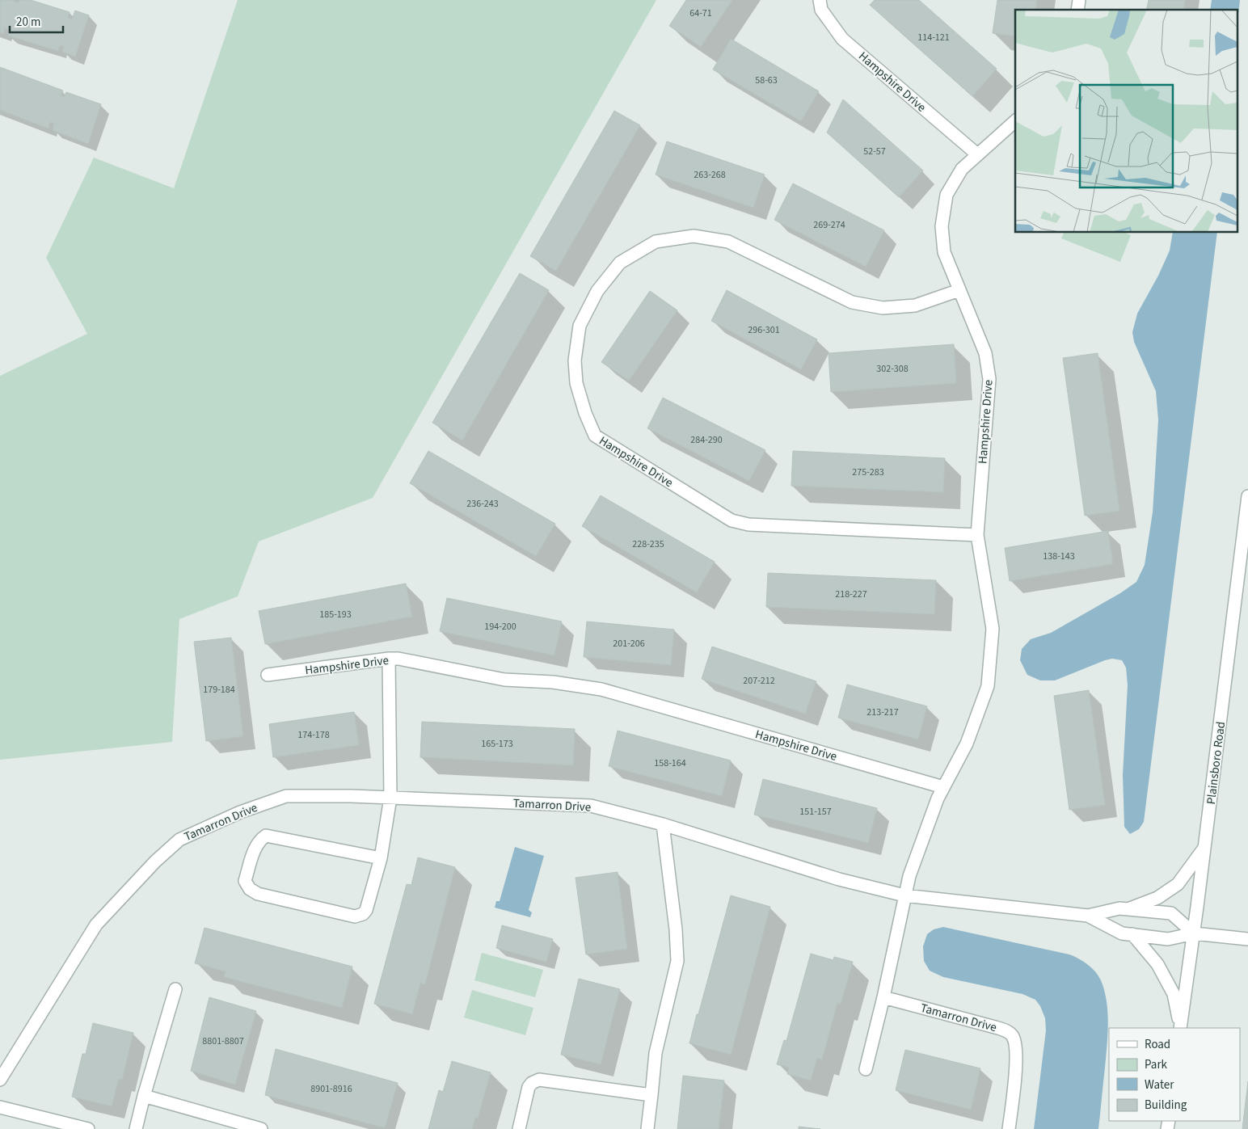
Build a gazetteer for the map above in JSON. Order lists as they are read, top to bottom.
{
  "streets": {
    "street": ["Hampshire Drive", "Plainsboro Road", "Tamarron Drive"]
  },
  "crossings": [
    ["Hampshire Drive", "Tamarron Drive"],
    ["Plainsboro Road", "Tamarron Drive"]
  ],
  "house_numbers": [
    "64-71",
    "114-121",
    "58-63",
    "52-57",
    "263-268",
    "269-274",
    "296-301",
    "302-308",
    "284-290",
    "275-283",
    "236-243",
    "228-235",
    "138-143",
    "218-227",
    "185-193",
    "194-200",
    "201-206",
    "207-212",
    "179-184",
    "213-217",
    "174-178",
    "165-173",
    "158-164",
    "151-157",
    "8801-8807",
    "8901-8916"
  ],
  "legend": [
    "Road",
    "Park",
    "Water",
    "Building"
  ],
  "scale_bar": "20 m"
}
